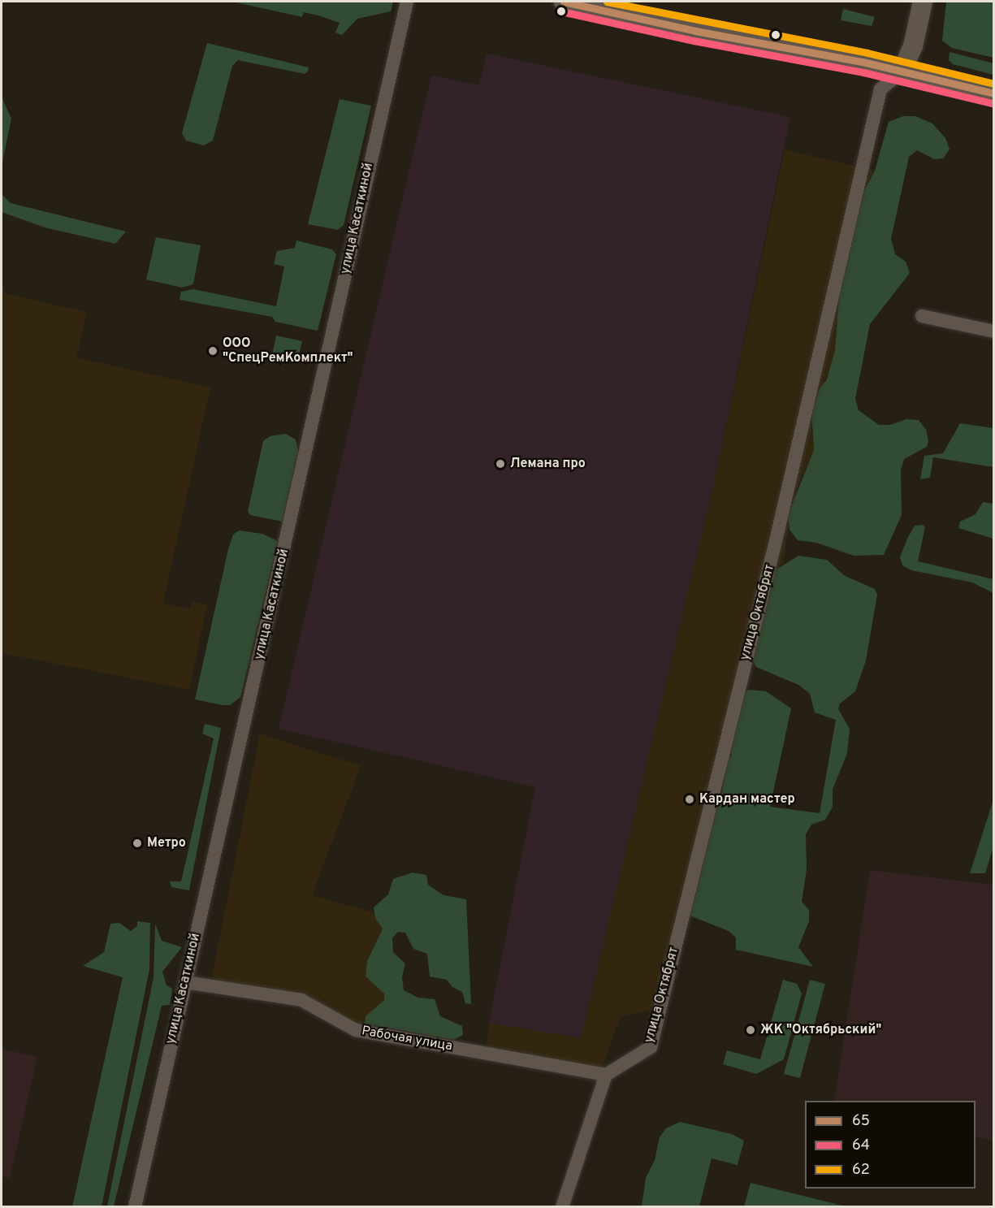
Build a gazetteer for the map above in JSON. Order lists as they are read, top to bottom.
{
  "streets": {
    "main road": ["улица Октябрят"],
    "street": ["улица Касаткиной", "Рабочая улица"]
  },
  "crossings": [
    ["улица Касаткиной", "Рабочая улица"],
    ["улица Октябрят", "Рабочая улица"]
  ],
  "places": [
    "ООО \"СпецРемКомплект\"",
    "Лемана про",
    "Кардан мастер",
    "Метро",
    "ЖК \"Октябрьский\""
  ],
  "lines": ["transit line 65", "transit line 62", "transit line 64"],
  "legend": ["65", "64", "62"]
}
